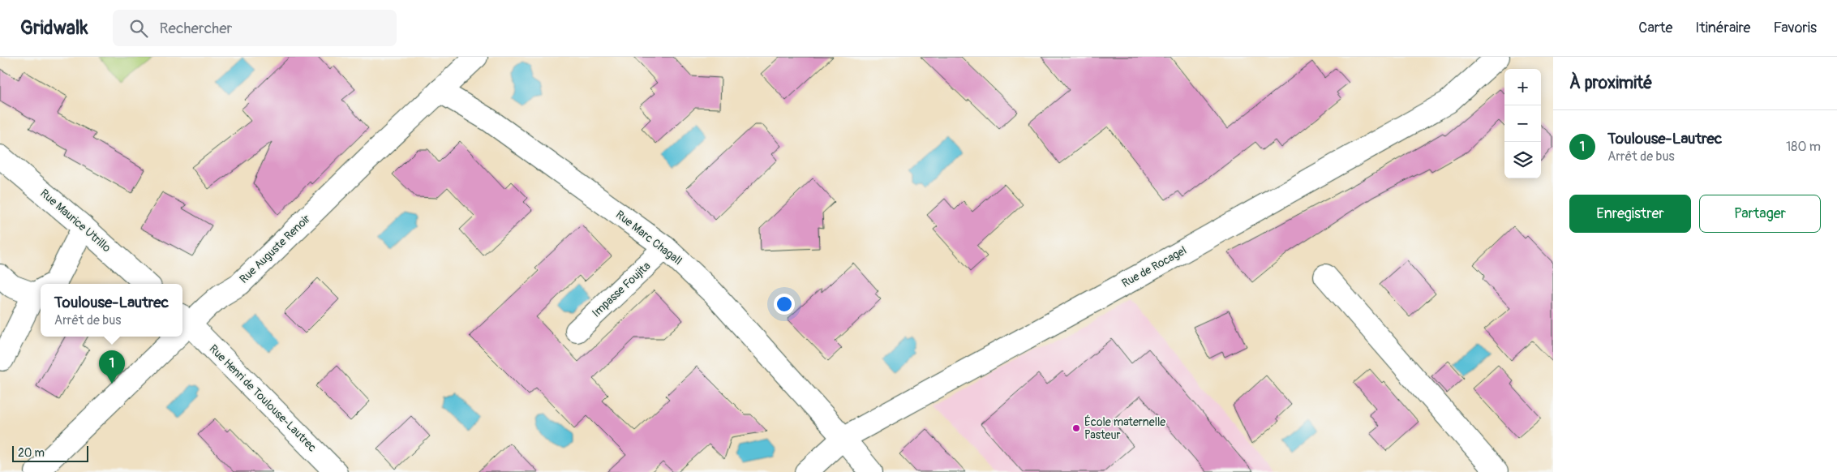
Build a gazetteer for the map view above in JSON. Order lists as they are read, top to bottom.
{
  "streets": {
    "street": [
      "Rue Maurice Utrillo",
      "Rue Marc Chagall",
      "Rue Auguste Renoir",
      "Rue de Rocagel",
      "Impasse Foujita",
      "Rue Henri de Toulouse-Lautrec"
    ]
  },
  "crossings": [
    ["Rue Marc Chagall", "Rue Auguste Renoir"],
    ["Rue Marc Chagall", "Rue de Rocagel"],
    ["Rue Marc Chagall", "Impasse Foujita"],
    ["Rue Auguste Renoir", "Rue Henri de Toulouse-Lautrec"]
  ],
  "places": ["École maternelle Pasteur"],
  "scale_bar": "20 m",
  "page": {
    "header": "Gridwalk",
    "search": "Rechercher",
    "nav": ["Carte", "Itinéraire", "Favoris"],
    "heading": "À proximité",
    "map_buttons": ["+", "−"],
    "list": [
      {
        "mark": "1",
        "name": "Toulouse-Lautrec",
        "note": "Arrêt de bus",
        "value": "180 m"
      }
    ],
    "buttons": ["Enregistrer", "Partager"],
    "popup": ["Toulouse-Lautrec", "Arrêt de bus"],
    "pins": "1",
    "scale": "20 m"
  }
}
